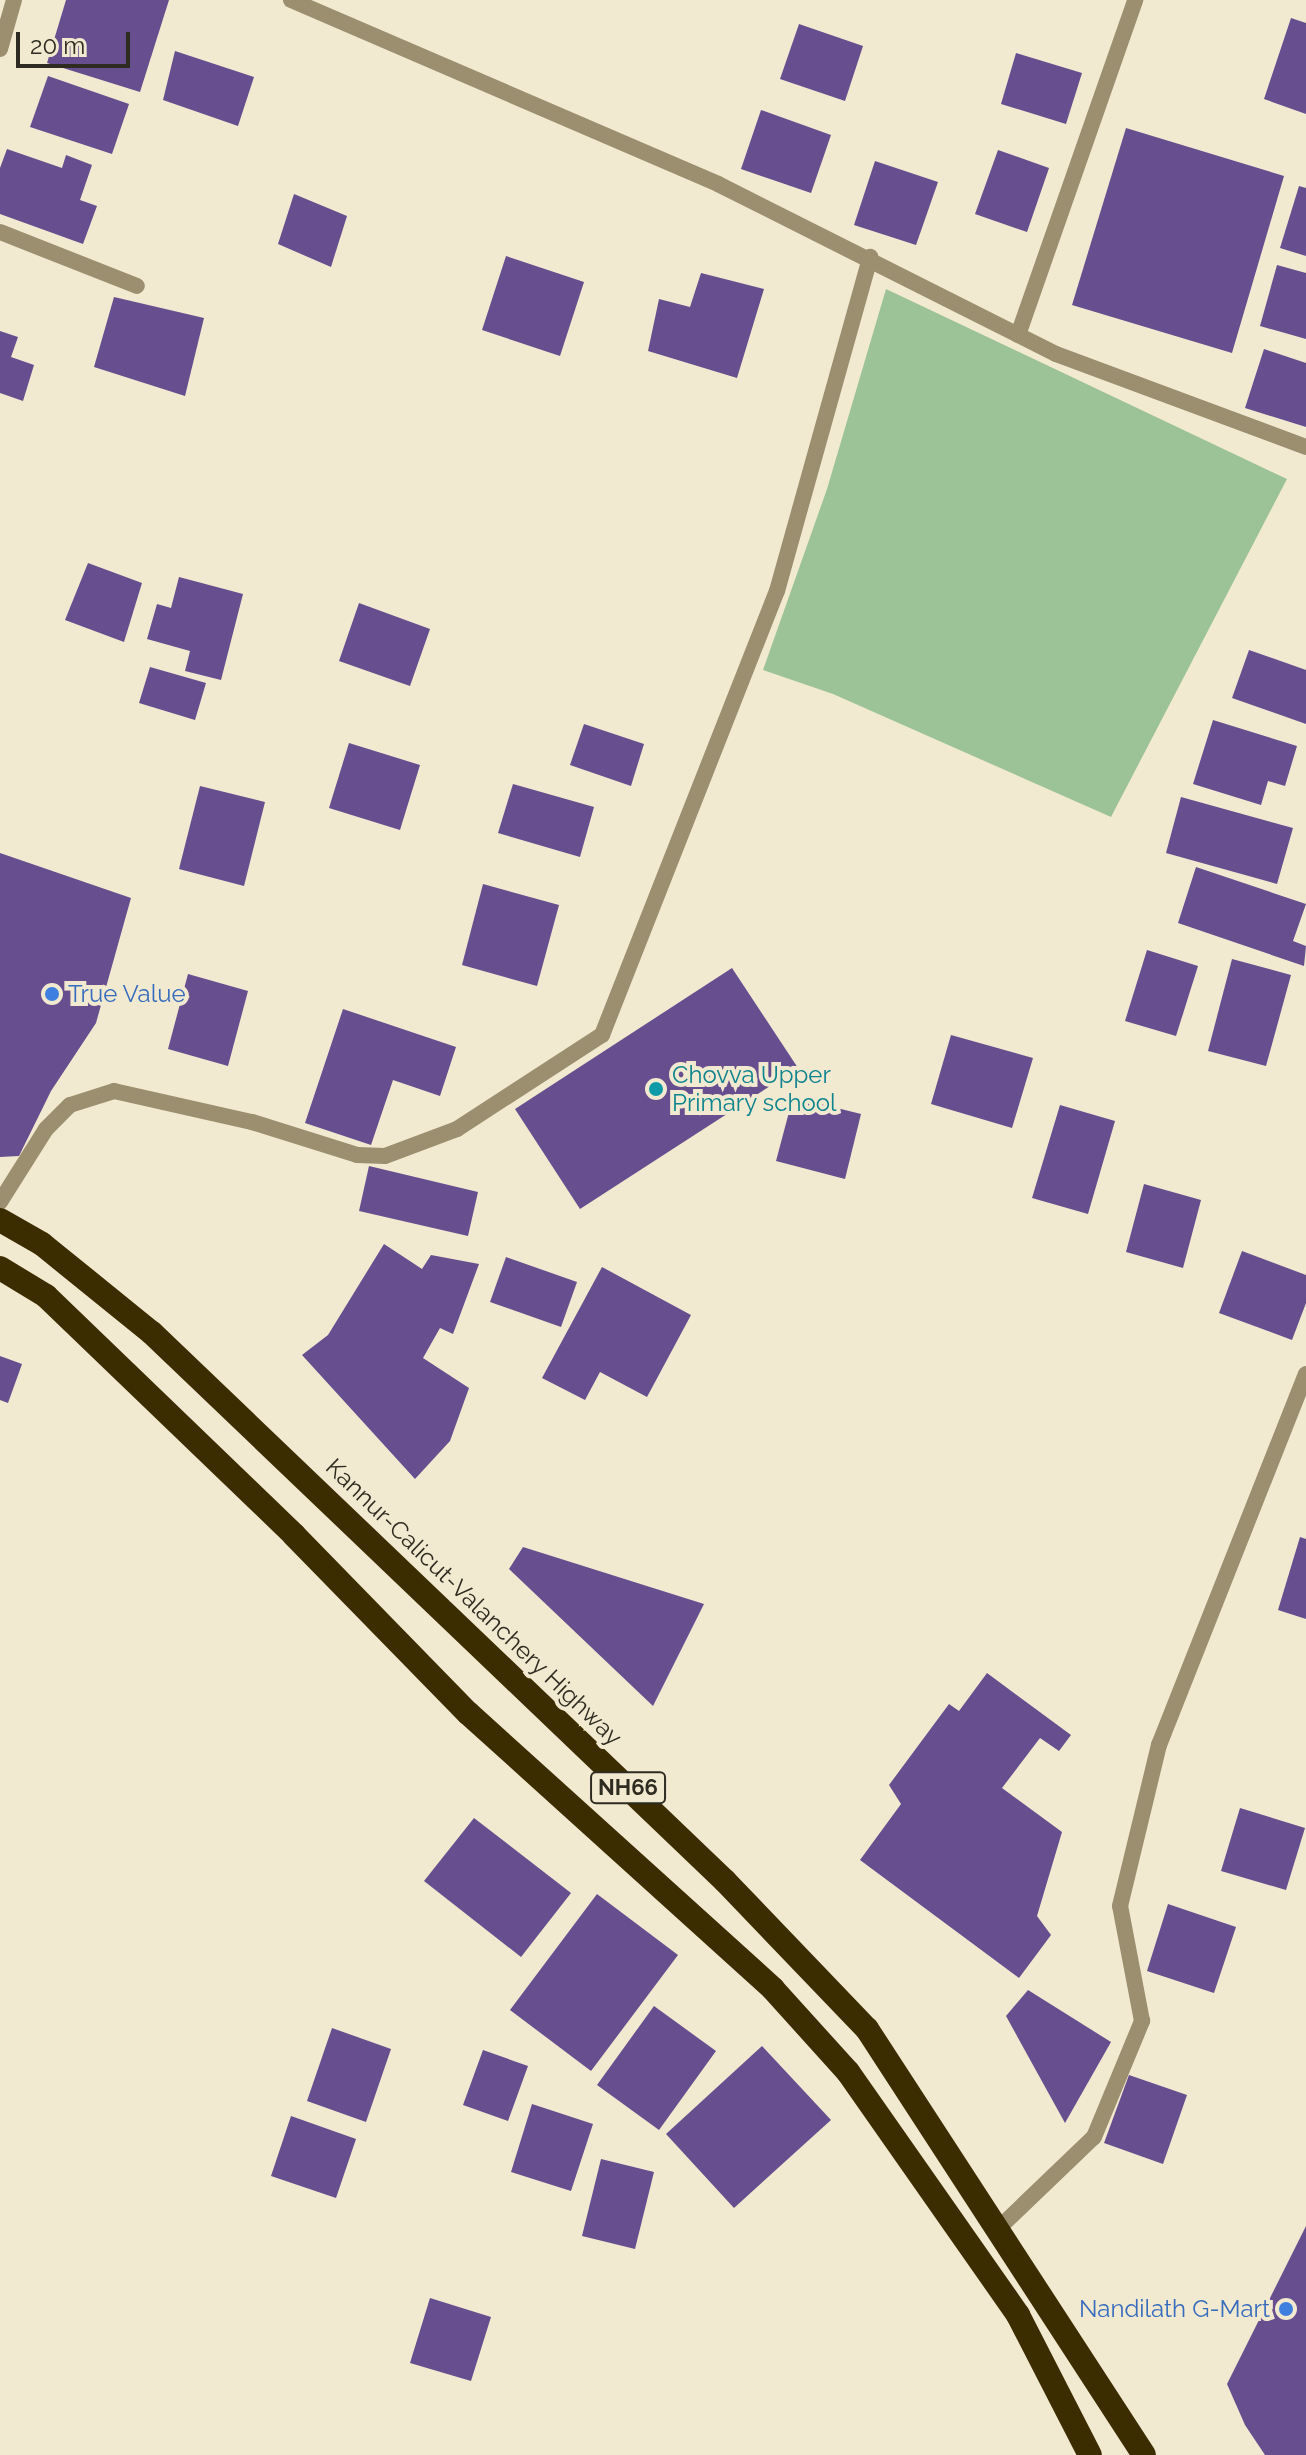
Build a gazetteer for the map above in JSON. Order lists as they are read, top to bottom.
{
  "streets": {
    "highway": ["Kannur-Calicut-Valanchery Highway", "NH66"]
  },
  "places": ["True Value", "Chovva Upper Primary school", "Nandilath G-Mart"],
  "scale_bar": "20 m"
}
